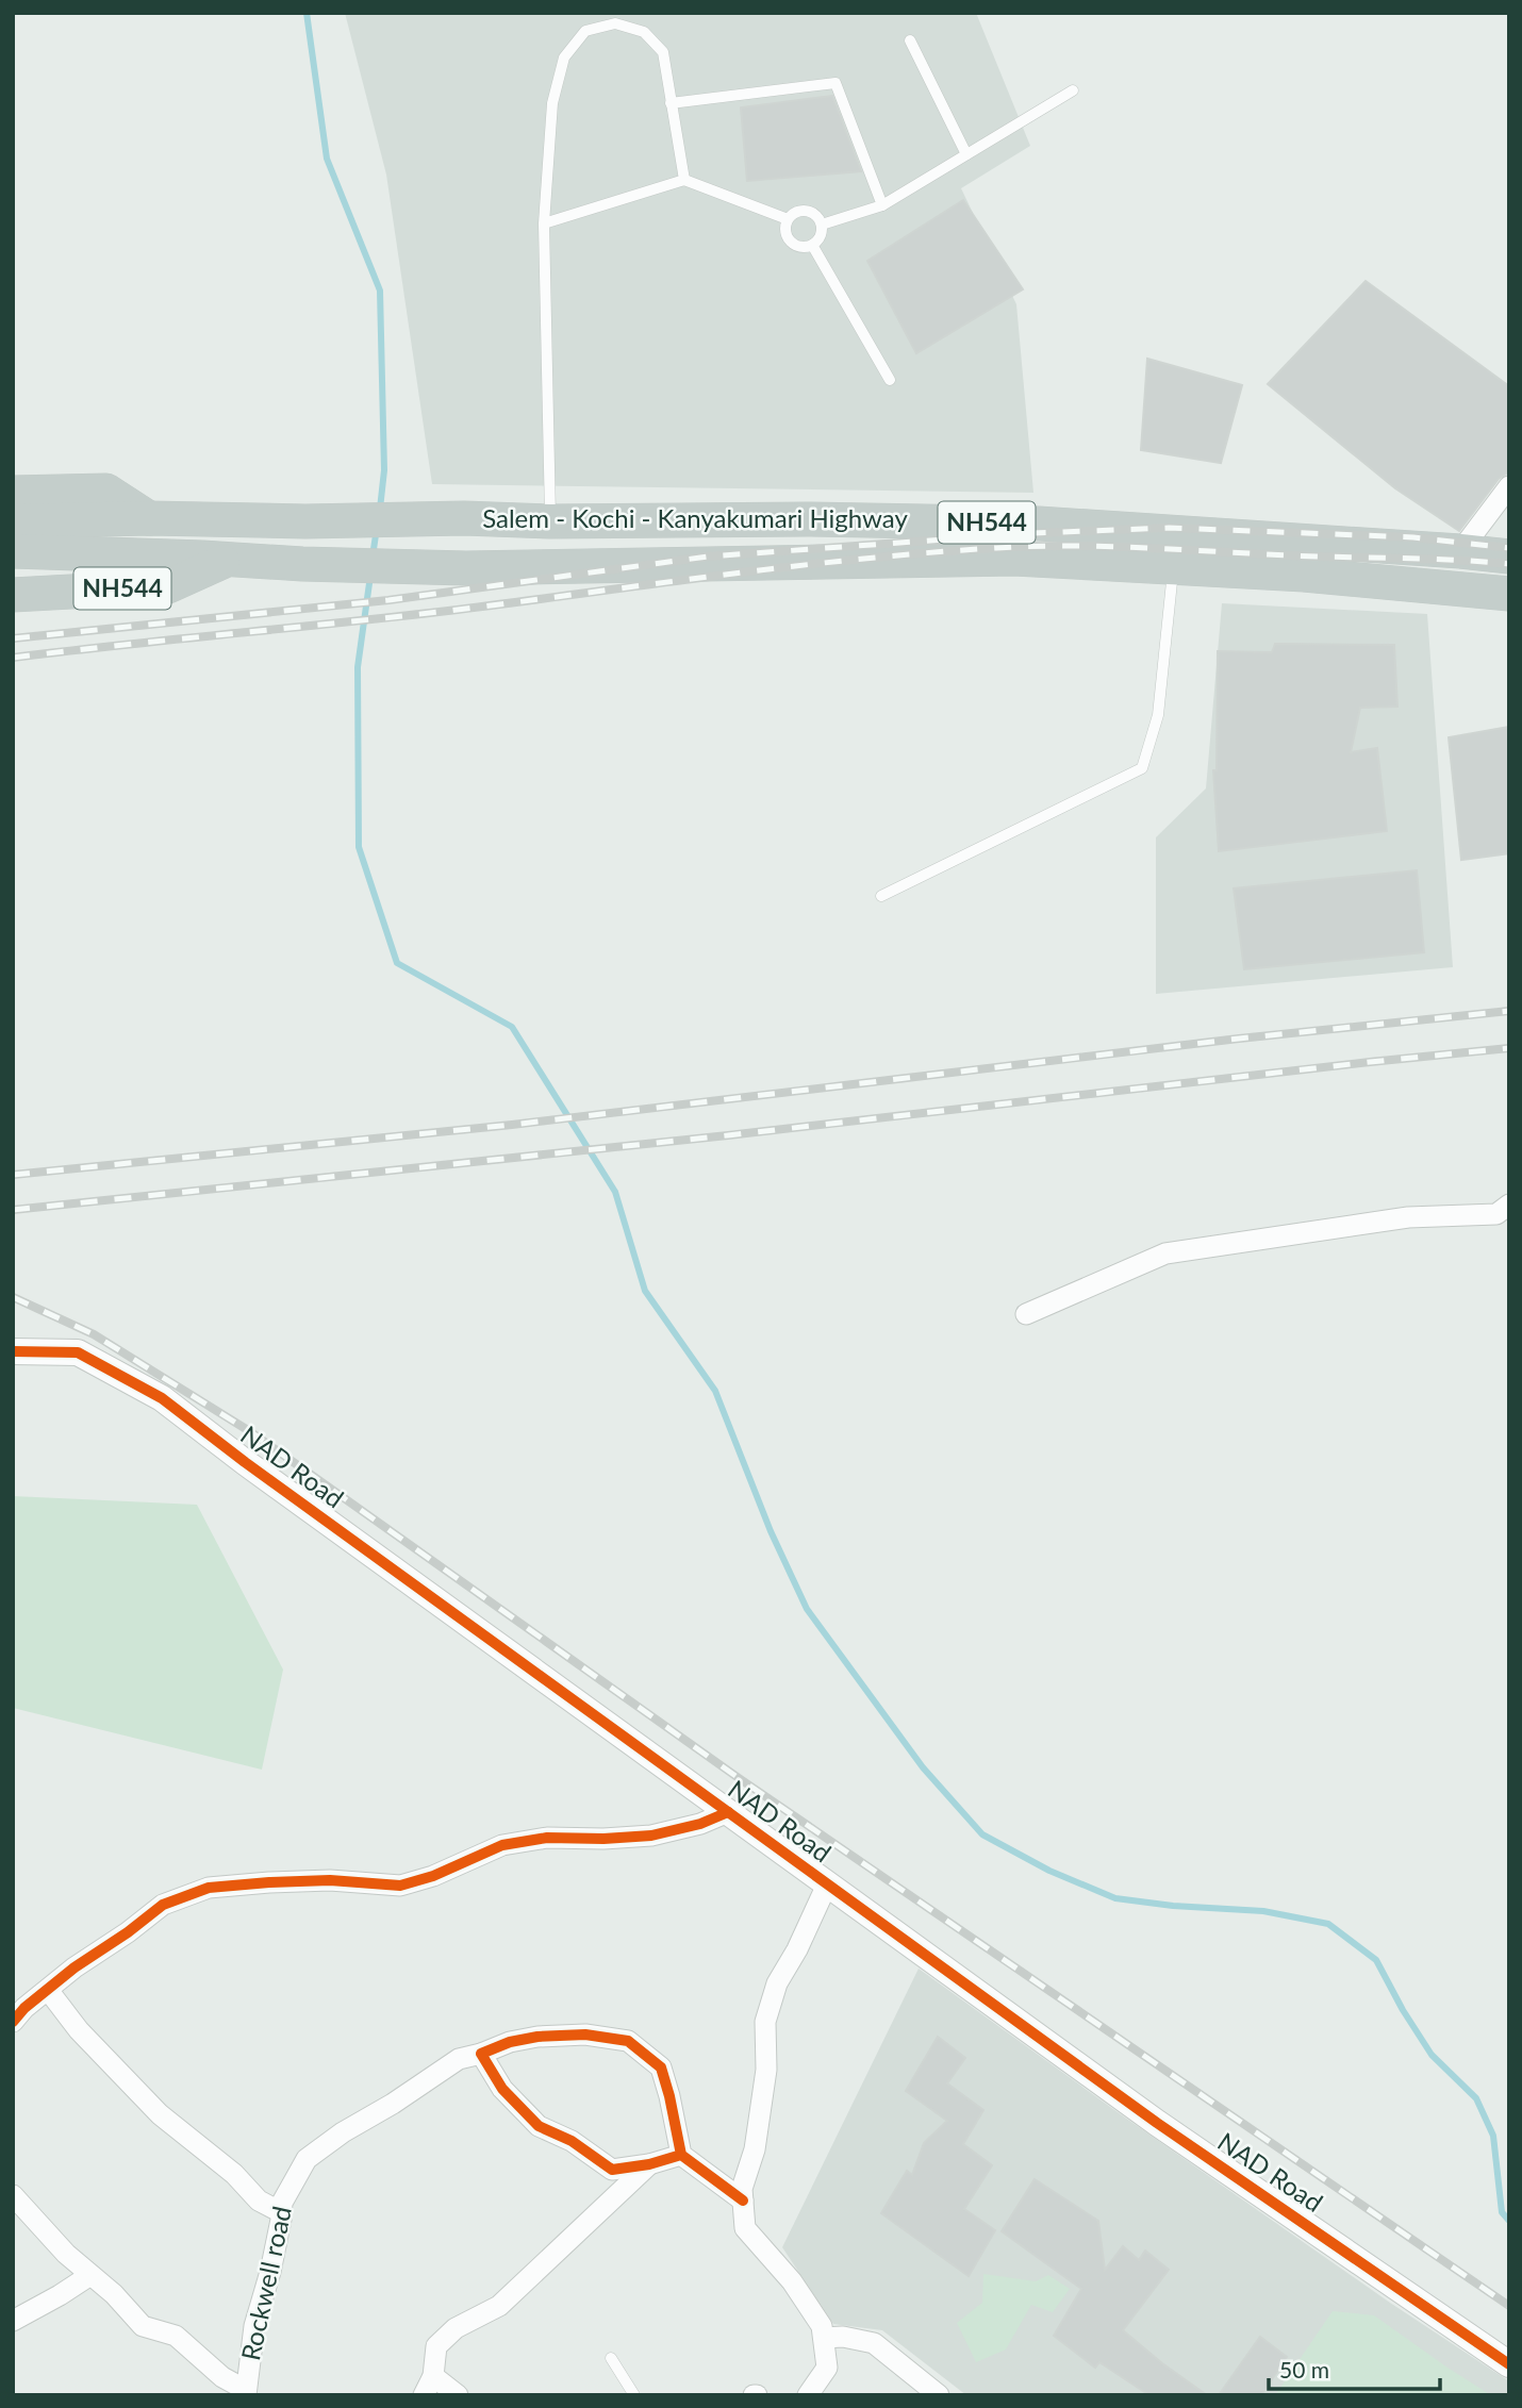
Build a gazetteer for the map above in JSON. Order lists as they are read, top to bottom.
{
  "streets": {
    "highway": ["Salem - Kochi - Kanyakumari Highway", "NH544"],
    "street": ["NAD Road", "Rockwell road"]
  },
  "crossings": [
    ["Salem - Kochi - Kanyakumari Highway", "NH544"]
  ],
  "scale_bar": "50 m"
}
